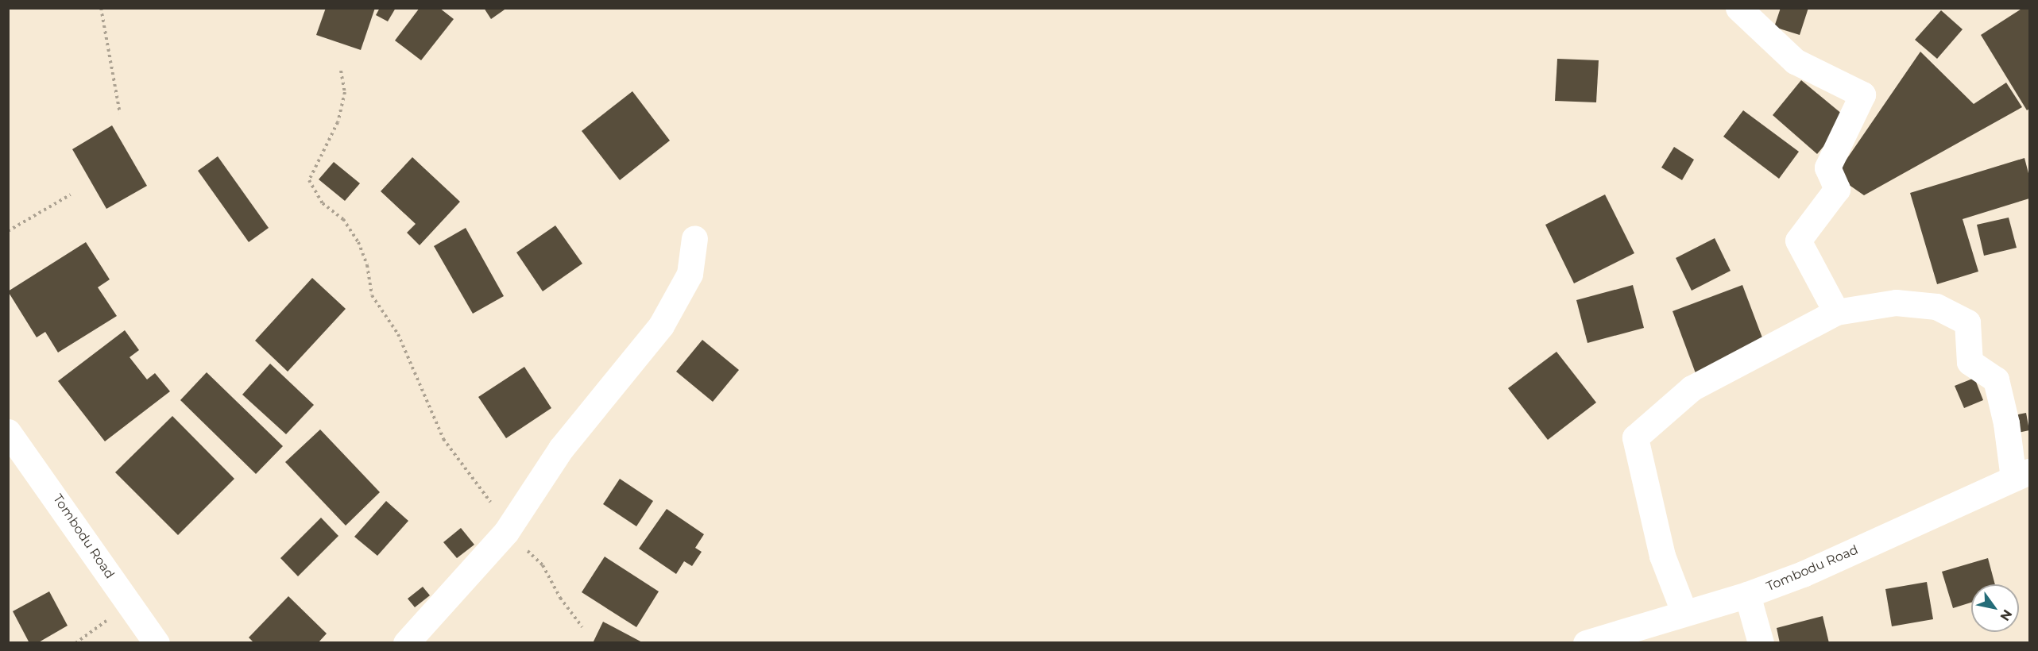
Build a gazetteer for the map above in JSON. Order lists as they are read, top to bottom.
{
  "streets": {
    "street": ["Tombodu Road"]
  },
  "north": "bottom right"
}
